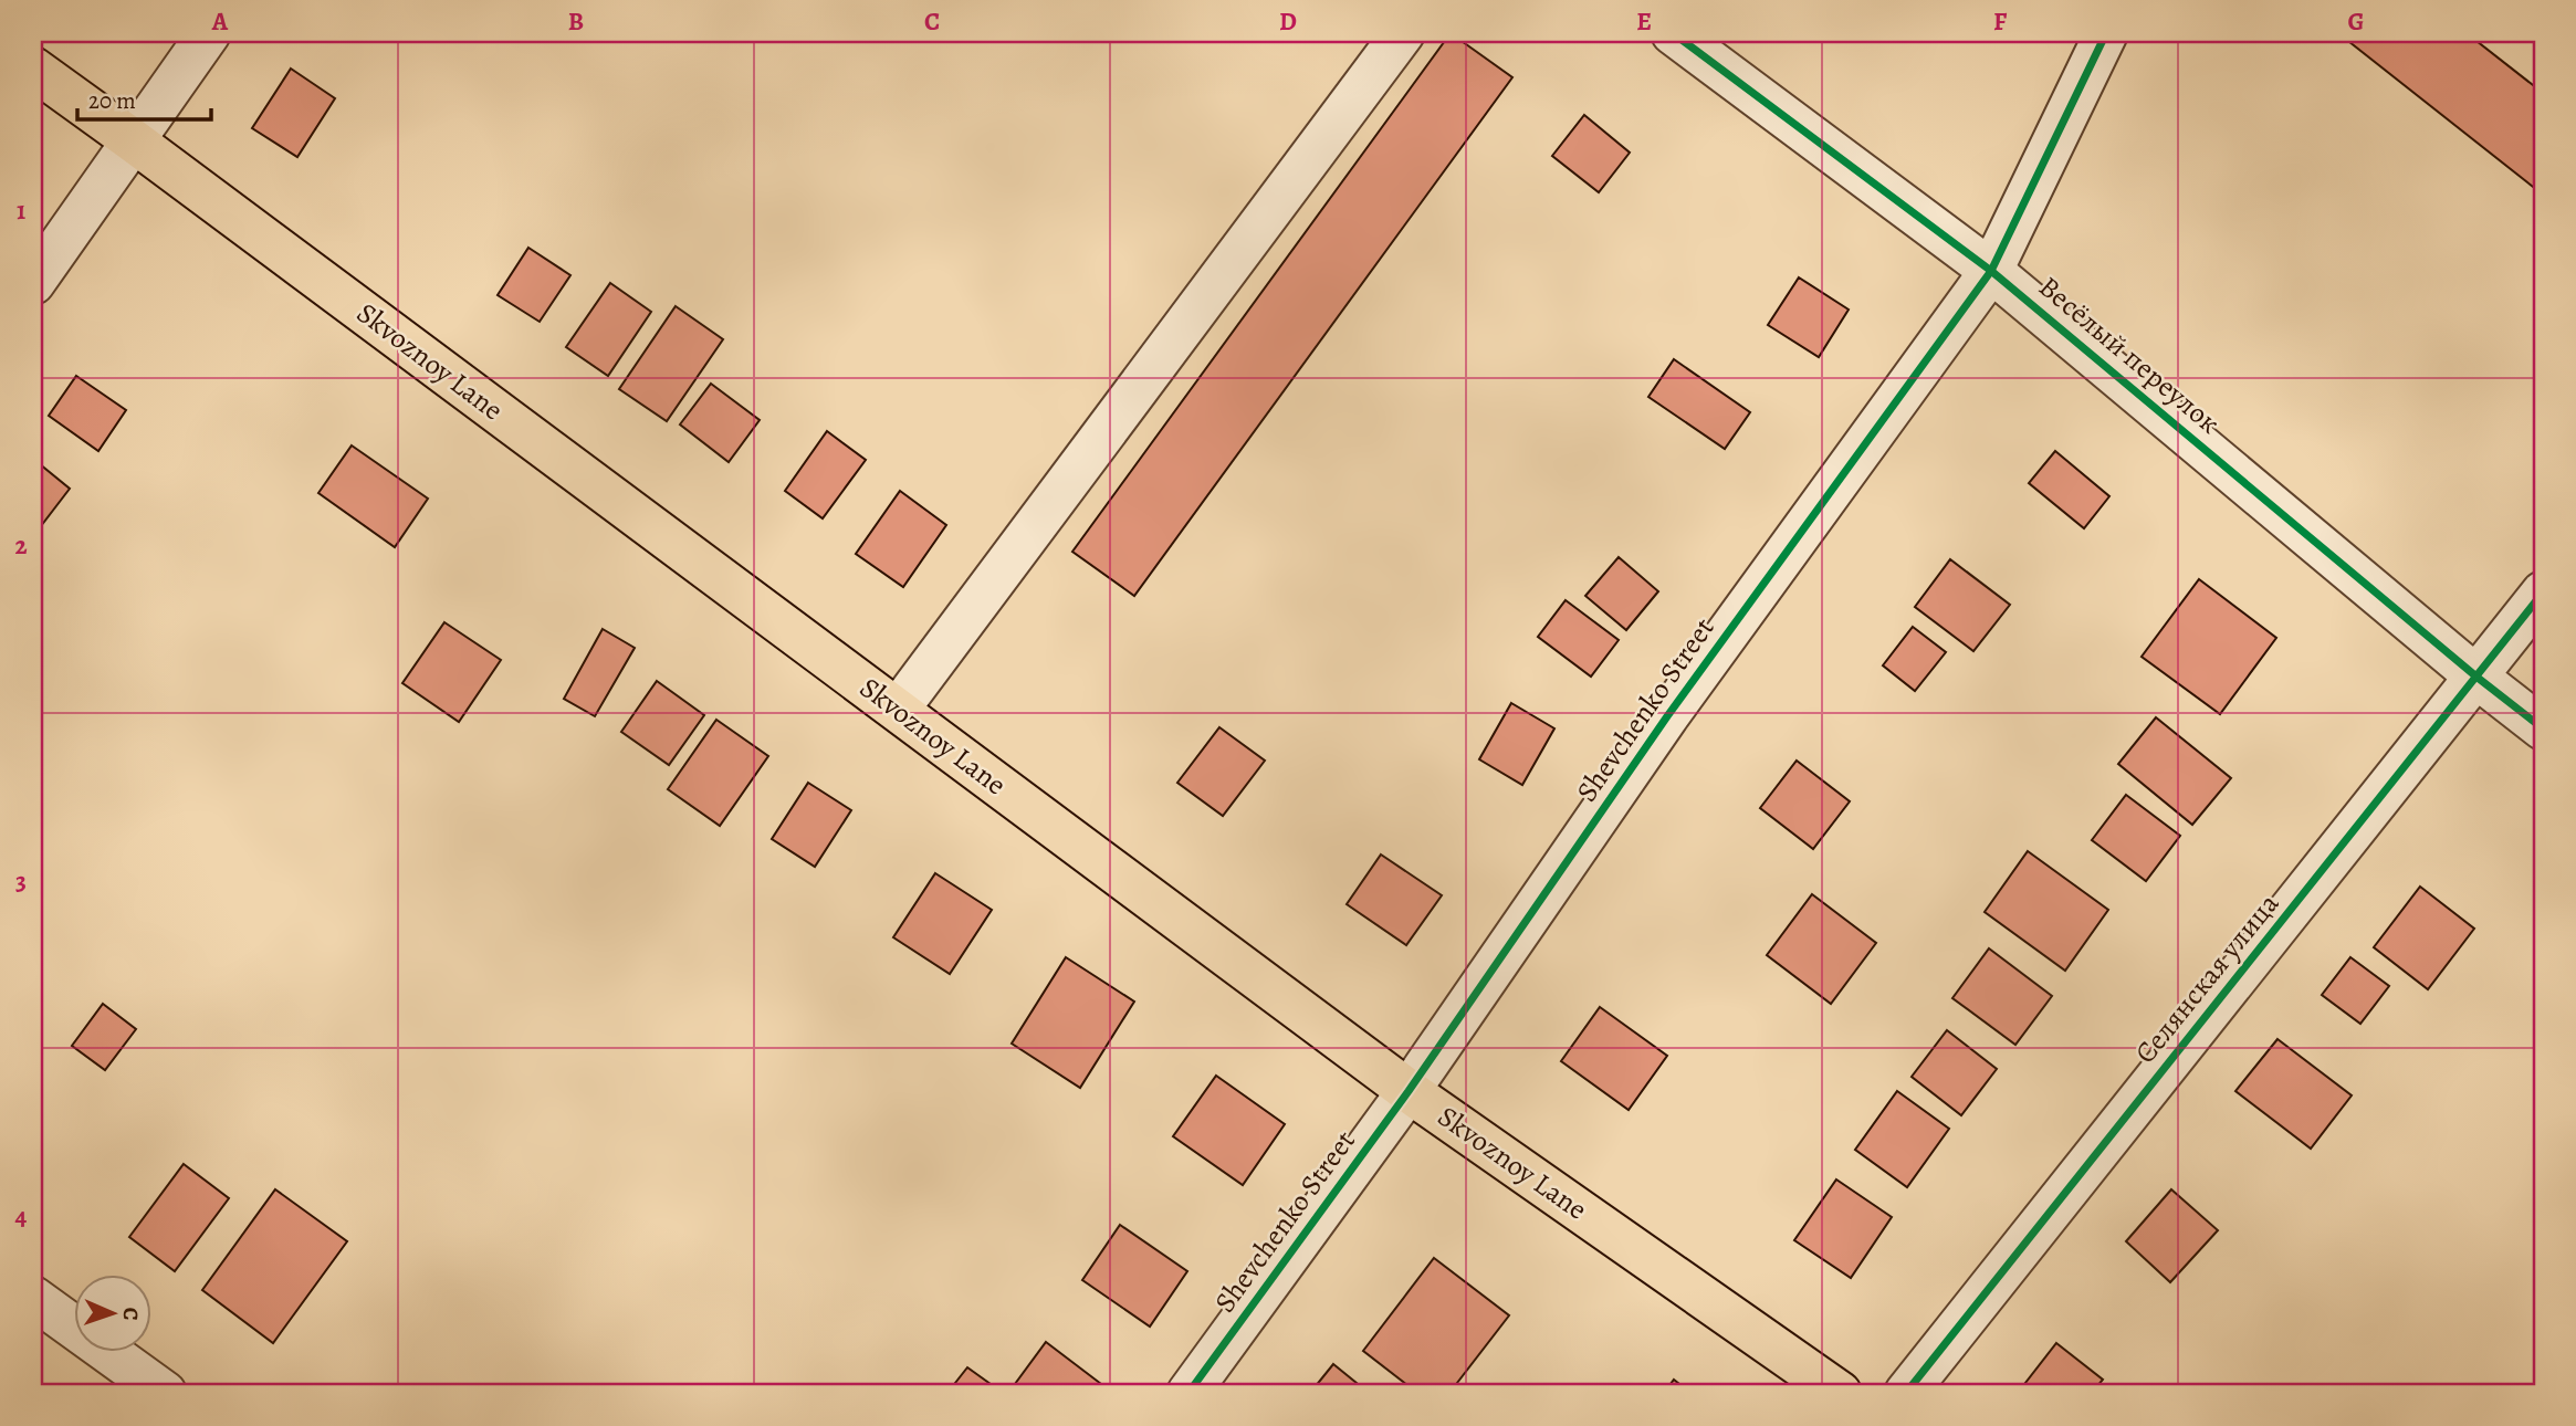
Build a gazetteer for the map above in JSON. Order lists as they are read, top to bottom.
{
  "streets": {
    "main road": ["Skvoznoy Lane"],
    "street": ["Весёлый переулок", "Shevchenko Street", "Селянская улица"]
  },
  "crossings": [
    ["Весёлый переулок", "Shevchenko Street"],
    ["Весёлый переулок", "Селянская улица"],
    ["Skvoznoy Lane", "Shevchenko Street"]
  ],
  "scale_bar": "20 m",
  "north": "right",
  "grid": {
    "columns": [
      "A",
      "B",
      "C",
      "D",
      "E",
      "F",
      "G"
    ],
    "rows": [
      "1",
      "2",
      "3",
      "4"
    ]
  }
}
